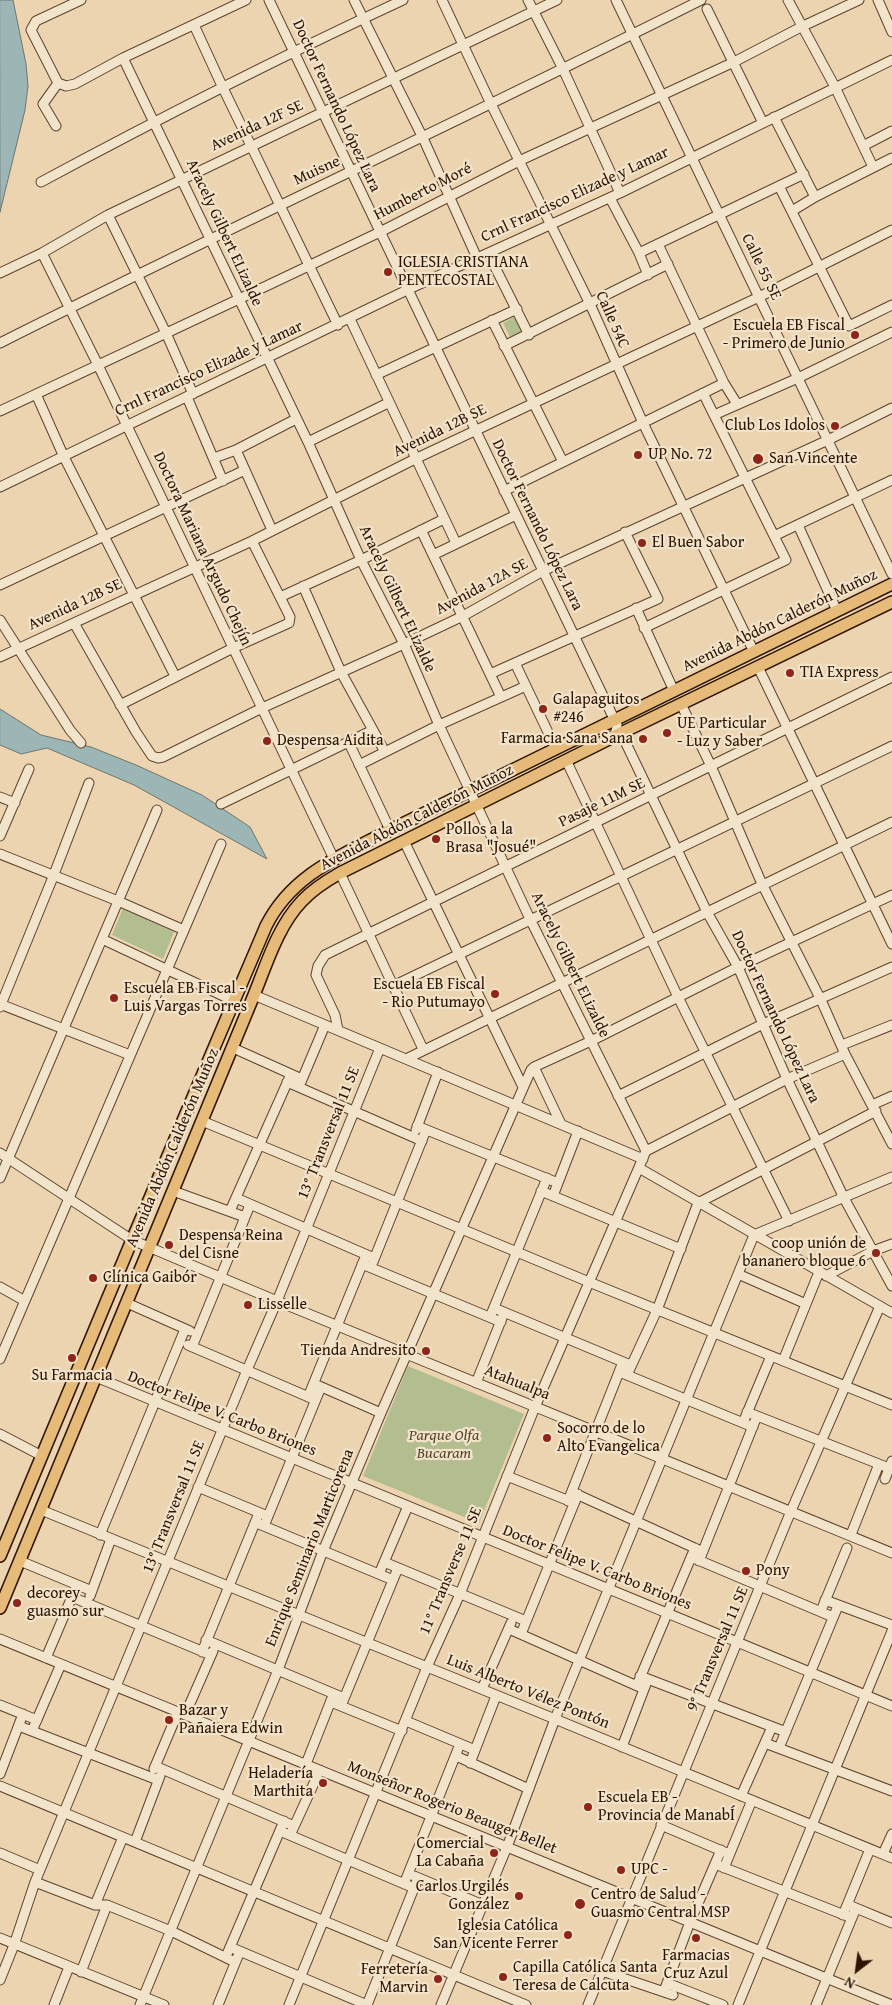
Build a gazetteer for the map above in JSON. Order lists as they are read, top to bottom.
{
  "streets": {
    "main road": ["Avenida Abdón Calderón Muñoz"],
    "street": [
      "Doctor Fernando López Lara",
      "Avenida 12F SE",
      "Muisne",
      "Humberto Moré",
      "Crnl Francisco Elizade y Lamar",
      "Aracely Gilbert ELizalde",
      "Calle 55 SE",
      "Calle 54C",
      "Avenida 12B SE",
      "Doctora Mariana Argudo Chejín",
      "Avenida 12A SE",
      "Pasaje 11M SE",
      "13° Transversal 11 SE",
      "Atahualpa",
      "Doctor Felipe V. Carbo Briones",
      "Enrique Seminario Marticorena",
      "11° Transverse 11 SE",
      "9° Transversal 11 SE",
      "Luis Alberto Vélez Pontón",
      "Monseñor Rogerio Beauger Bellet"
    ]
  },
  "crossings": [
    ["Doctor Fernando López Lara", "Avenida 12F SE"],
    ["Doctor Fernando López Lara", "Muisne"],
    ["Doctor Fernando López Lara", "Humberto Moré"],
    ["Doctor Fernando López Lara", "Crnl Francisco Elizade y Lamar"],
    ["Doctor Fernando López Lara", "Avenida 12B SE"],
    ["Doctor Fernando López Lara", "Avenida 12A SE"],
    ["Doctor Fernando López Lara", "Avenida Abdón Calderón Muñoz"],
    ["Doctor Fernando López Lara", "Pasaje 11M SE"],
    ["Avenida 12F SE", "Aracely Gilbert ELizalde"],
    ["Avenida 12F SE", "Calle 54C"],
    ["Avenida 12F SE", "Doctora Mariana Argudo Chejín"],
    ["Muisne", "Aracely Gilbert ELizalde"],
    ["Muisne", "Calle 55 SE"],
    ["Muisne", "Calle 54C"],
    ["Muisne", "Doctora Mariana Argudo Chejín"],
    ["Humberto Moré", "Aracely Gilbert ELizalde"],
    ["Humberto Moré", "Calle 55 SE"],
    ["Humberto Moré", "Calle 54C"],
    ["Humberto Moré", "Doctora Mariana Argudo Chejín"],
    ["Crnl Francisco Elizade y Lamar", "Aracely Gilbert ELizalde"],
    ["Crnl Francisco Elizade y Lamar", "Calle 55 SE"],
    ["Crnl Francisco Elizade y Lamar", "Calle 54C"],
    ["Crnl Francisco Elizade y Lamar", "Doctora Mariana Argudo Chejín"],
    ["Aracely Gilbert ELizalde", "Avenida 12B SE"],
    ["Aracely Gilbert ELizalde", "Avenida 12A SE"],
    ["Aracely Gilbert ELizalde", "Avenida Abdón Calderón Muñoz"],
    ["Aracely Gilbert ELizalde", "Pasaje 11M SE"],
    ["Aracely Gilbert ELizalde", "11° Transverse 11 SE"],
    ["Calle 55 SE", "Avenida 12B SE"],
    ["Calle 55 SE", "Avenida 12A SE"],
    ["Calle 54C", "Avenida 12B SE"],
    ["Calle 54C", "Avenida 12A SE"],
    ["Calle 54C", "Avenida Abdón Calderón Muñoz"],
    ["Avenida 12B SE", "Doctora Mariana Argudo Chejín"],
    ["Doctora Mariana Argudo Chejín", "Avenida 12A SE"],
    ["Doctora Mariana Argudo Chejín", "Avenida Abdón Calderón Muñoz"],
    ["Avenida Abdón Calderón Muñoz", "Atahualpa"],
    ["Avenida Abdón Calderón Muñoz", "Doctor Felipe V. Carbo Briones"],
    ["Avenida Abdón Calderón Muñoz", "Luis Alberto Vélez Pontón"],
    ["13° Transversal 11 SE", "Atahualpa"],
    ["13° Transversal 11 SE", "Doctor Felipe V. Carbo Briones"],
    ["13° Transversal 11 SE", "Luis Alberto Vélez Pontón"],
    ["13° Transversal 11 SE", "Monseñor Rogerio Beauger Bellet"],
    ["Atahualpa", "Enrique Seminario Marticorena"],
    ["Atahualpa", "11° Transverse 11 SE"],
    ["Atahualpa", "9° Transversal 11 SE"],
    ["Doctor Felipe V. Carbo Briones", "Enrique Seminario Marticorena"],
    ["Doctor Felipe V. Carbo Briones", "11° Transverse 11 SE"],
    ["Doctor Felipe V. Carbo Briones", "9° Transversal 11 SE"],
    ["Enrique Seminario Marticorena", "Luis Alberto Vélez Pontón"],
    ["Enrique Seminario Marticorena", "Monseñor Rogerio Beauger Bellet"],
    ["11° Transverse 11 SE", "Luis Alberto Vélez Pontón"],
    ["11° Transverse 11 SE", "Monseñor Rogerio Beauger Bellet"],
    ["9° Transversal 11 SE", "Luis Alberto Vélez Pontón"],
    ["9° Transversal 11 SE", "Monseñor Rogerio Beauger Bellet"]
  ],
  "parks": ["Parque Olfa Bucaram"],
  "places": [
    "IGLESIA CRISTIANA PENTECOSTAL",
    "Escuela EB Fiscal - Primero de Junio",
    "Club Los Idolos",
    "UP No. 72",
    "San Vincente",
    "El Buen Sabor",
    "TIA Express",
    "Galapaguitos #246",
    "UE Particular - Luz y Saber",
    "Farmacia Sana Sana",
    "Despensa Aidita",
    "Pollos a la Brasa \"Josué\"",
    "Escuela EB Fiscal - Rio Putumayo",
    "Escuela EB Fiscal - Luis Vargas Torres",
    "Despensa Reina del Cisne",
    "coop unión de bananero bloque 6",
    "Clínica Gaibór",
    "Lisselle",
    "Tienda Andresito",
    "Su Farmacia",
    "Socorro de lo Alto Evangelica",
    "Pony",
    "decorey guasmo sur",
    "Bazar y Pañaiera Edwin",
    "Heladería Marthita",
    "Escuela EB - Provincia de ManabÍ",
    "Comercial La Cabaña",
    "UPC -",
    "Carlos Urgilés González",
    "Centro de Salud - Guasmo Central MSP",
    "Iglesia Católica San Vicente Ferrer",
    "Farmacias Cruz Azul",
    "Capilla Católica Santa Teresa de Calcuta",
    "Ferretería Marvin"
  ],
  "north": "bottom left"
}
